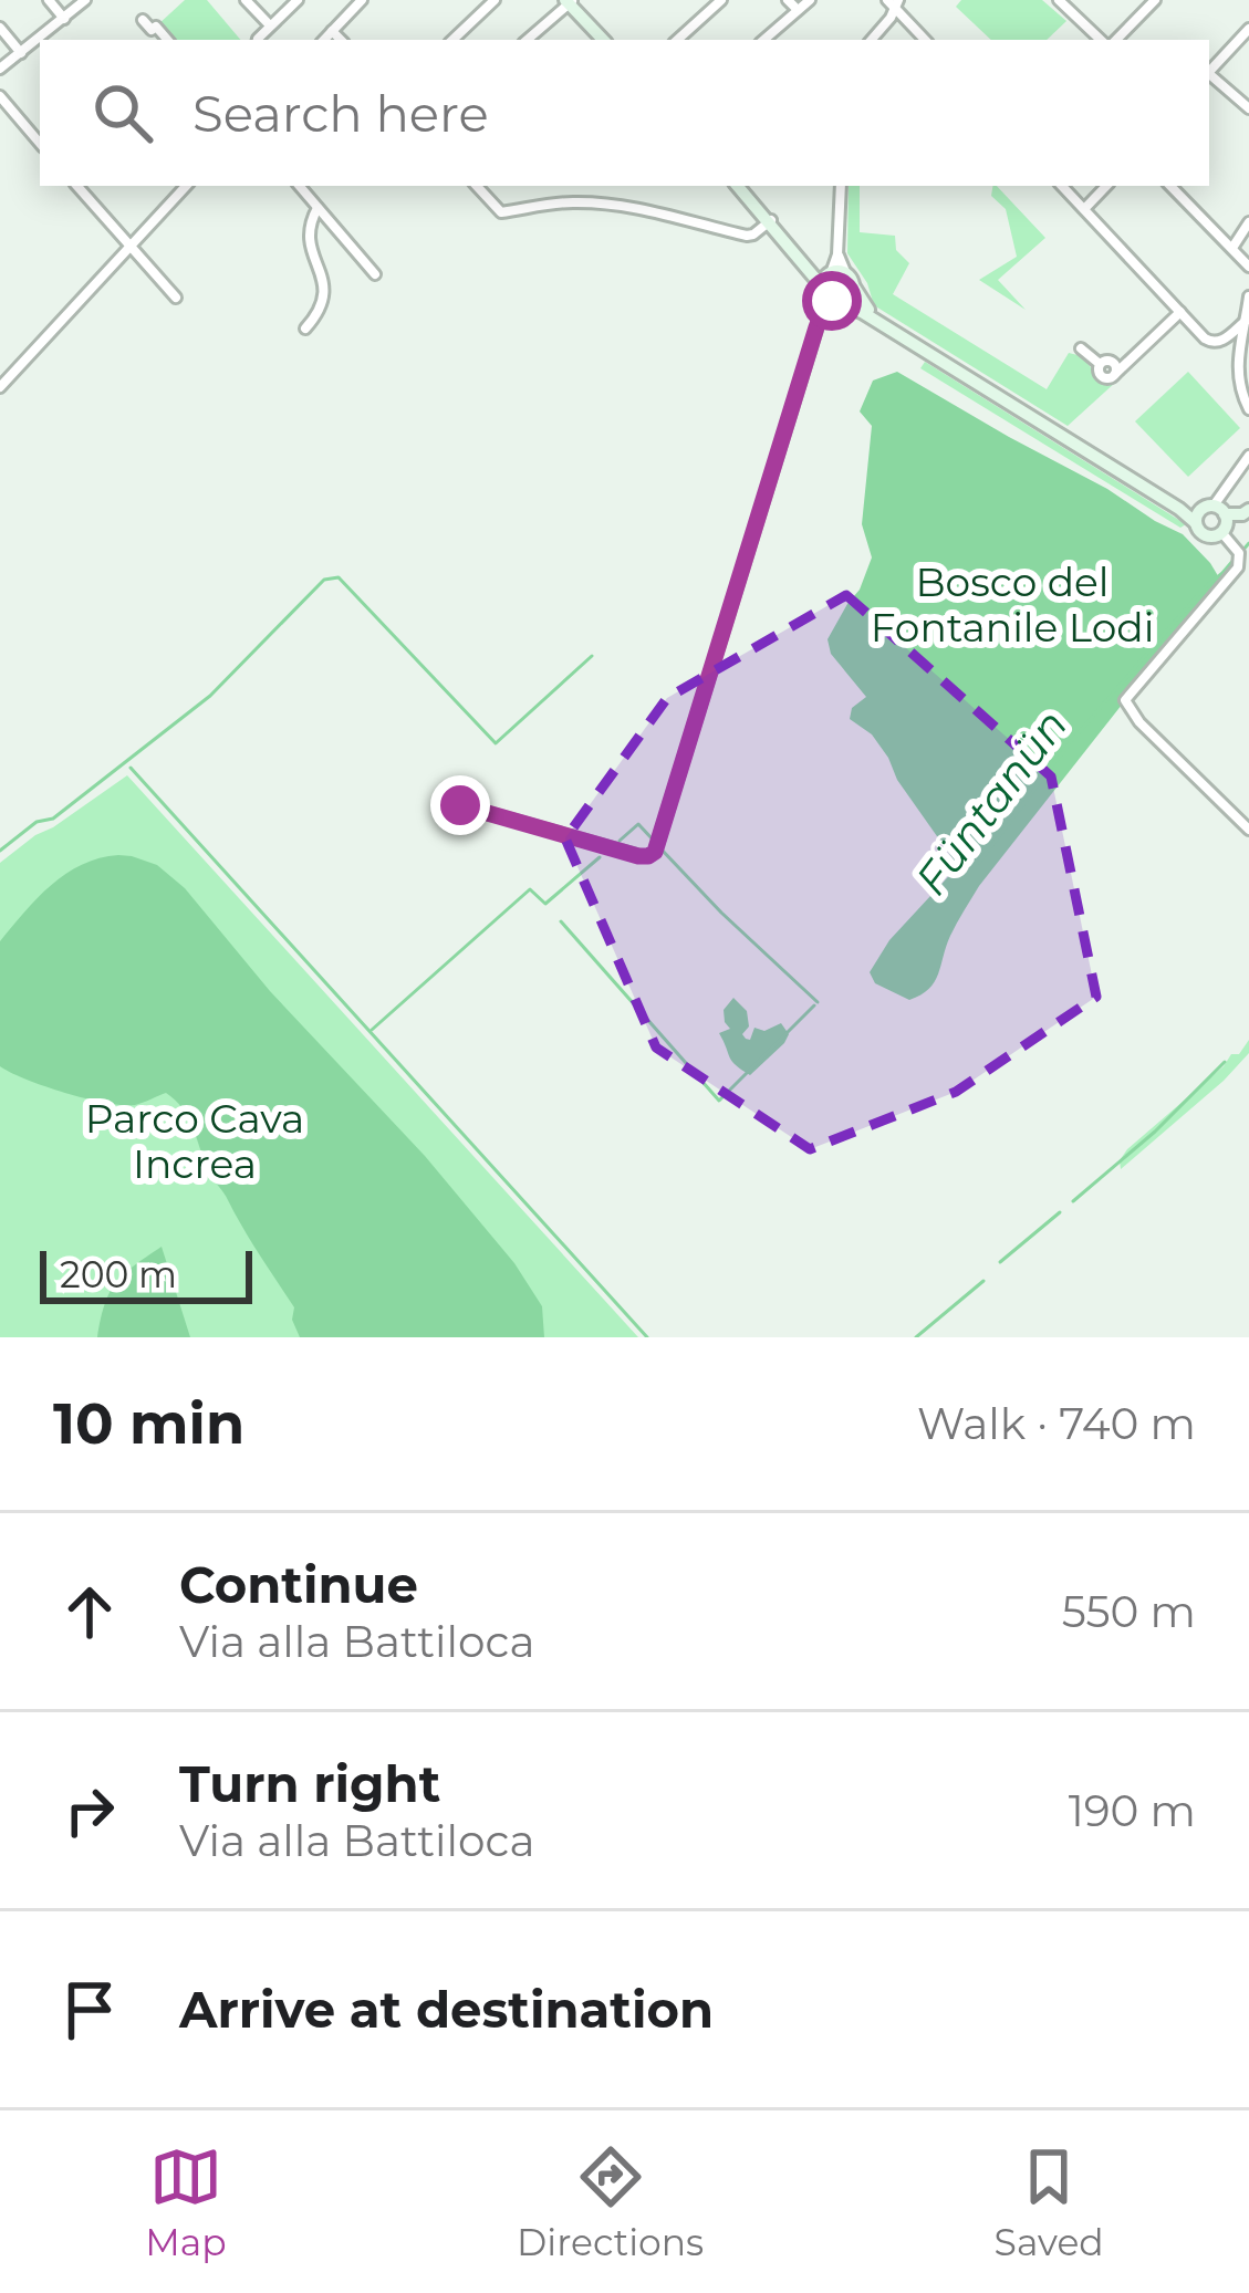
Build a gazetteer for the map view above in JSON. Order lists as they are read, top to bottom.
{
  "water": ["Füntanün"],
  "parks": ["Bosco del Fontanile Lodi", "Parco Cava Increa"],
  "scale_bar": "200 m",
  "page": {
    "search": "Search here",
    "scale": "200 m",
    "heading": ["10 min", "Walk · 740 m"],
    "list": [
      ["Continue", "Via alla Battiloca", "550 m"],
      ["Turn right", "Via alla Battiloca", "190 m"],
      "Arrive at destination"
    ],
    "nav": ["Map", "Directions", "Saved"]
  }
}
